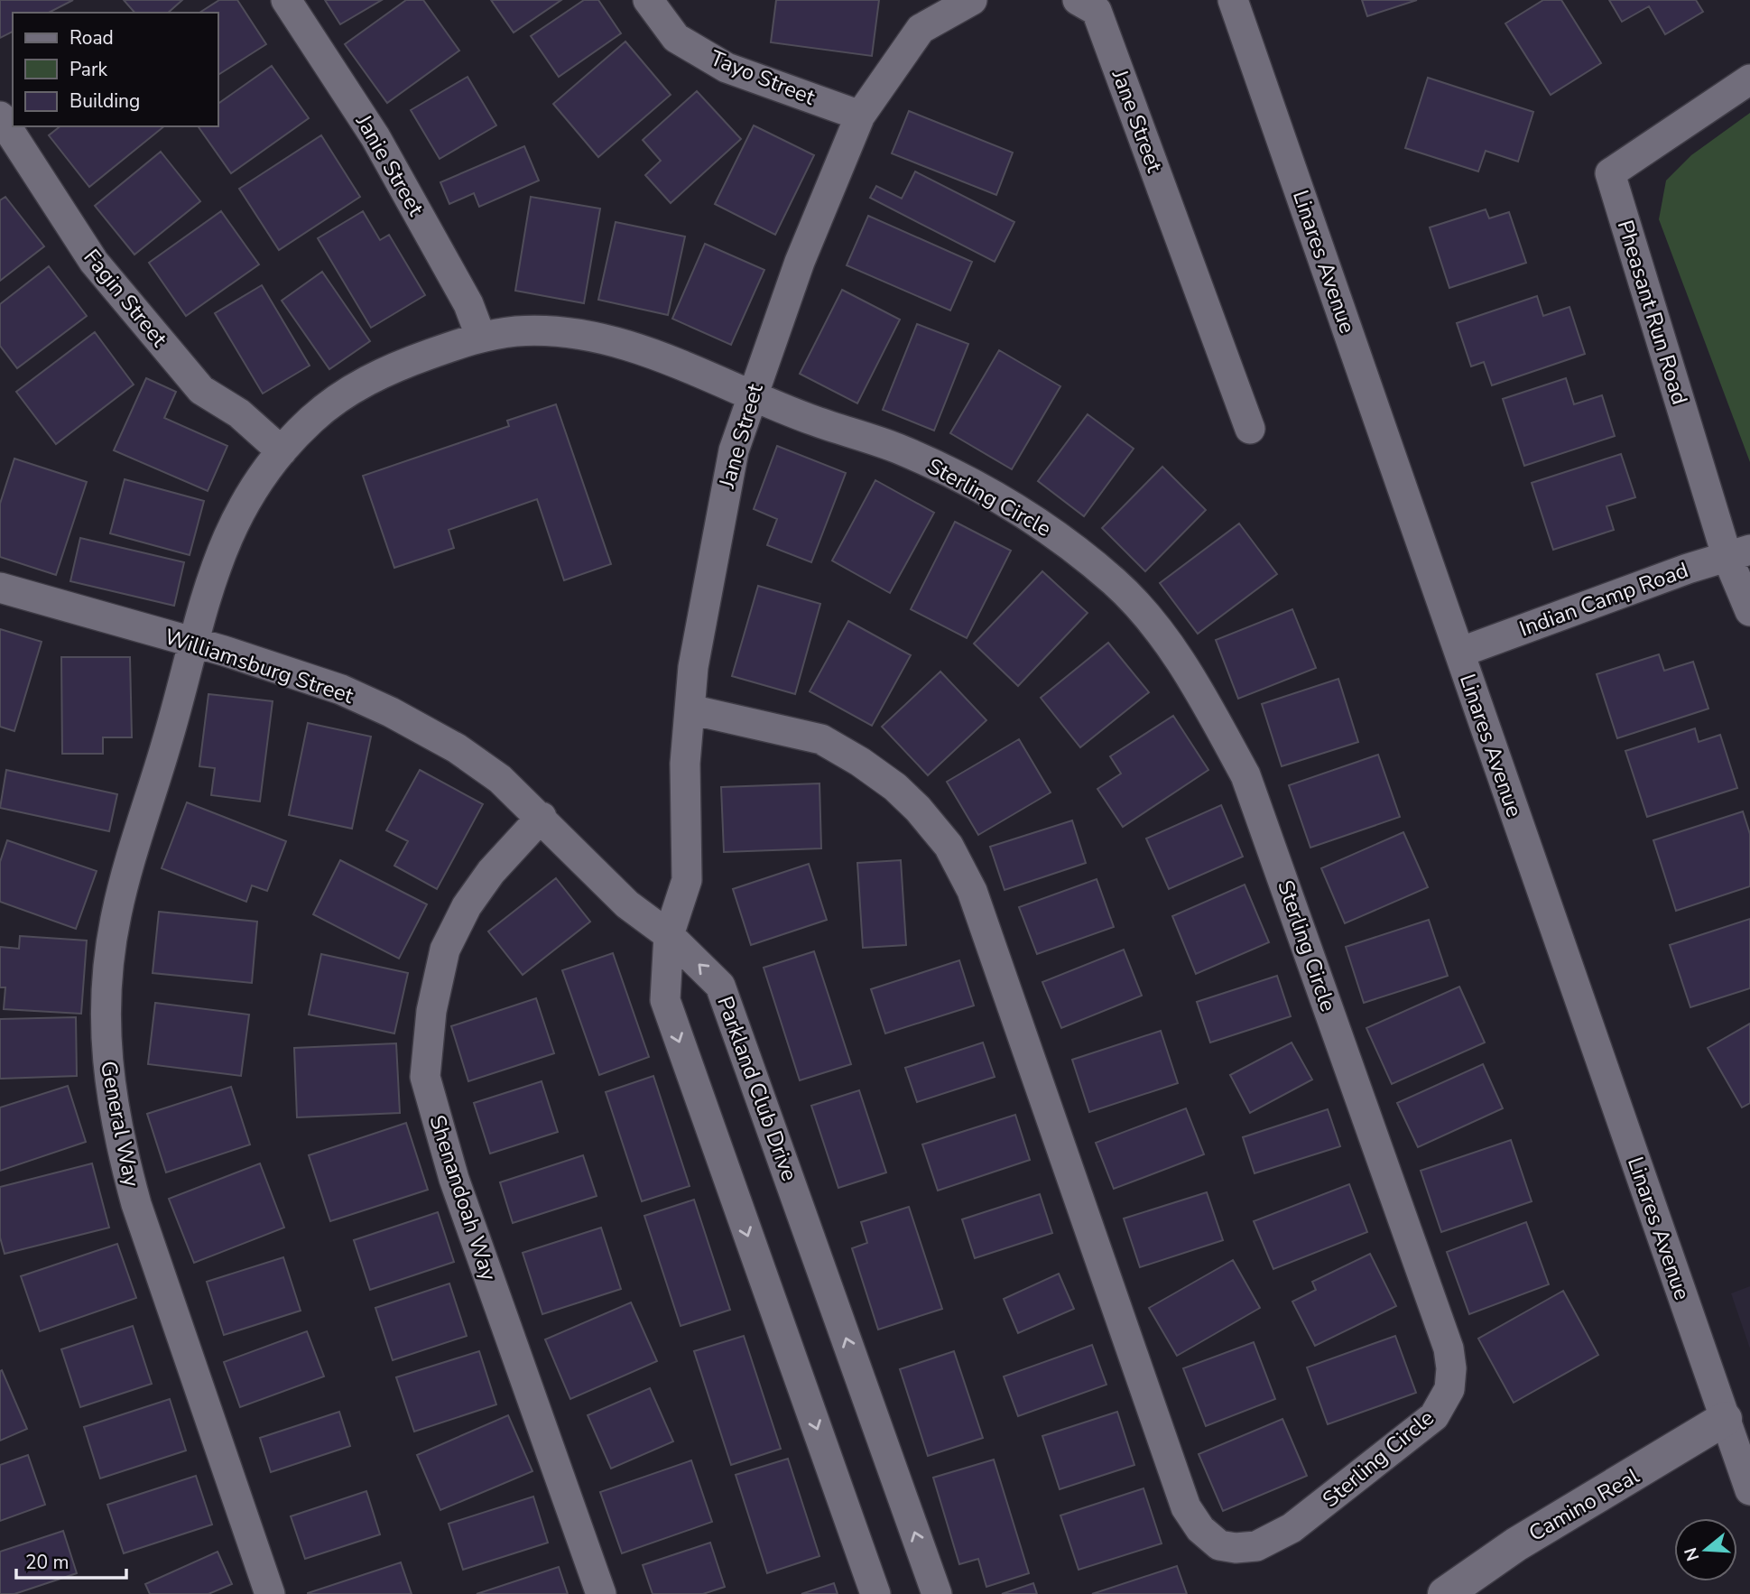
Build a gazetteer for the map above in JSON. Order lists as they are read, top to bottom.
{
  "streets": {
    "street": [
      "Tayo Street",
      "Jane Street",
      "Janie Street",
      "Linares Avenue",
      "Fagin Street",
      "Pheasant Run Road",
      "Sterling Circle",
      "Indian Camp Road",
      "Williamsburg Street",
      "Parkland Club Drive",
      "General Way",
      "Shenandoah Way",
      "Camino Real"
    ]
  },
  "crossings": [
    ["Tayo Street", "Jane Street"],
    ["Jane Street", "Sterling Circle"],
    ["Jane Street", "Williamsburg Street"],
    ["Jane Street", "Parkland Club Drive"],
    ["Janie Street", "Sterling Circle"],
    ["Janie Street", "General Way"],
    ["Linares Avenue", "Indian Camp Road"],
    ["Linares Avenue", "Camino Real"],
    ["Fagin Street", "General Way"],
    ["Pheasant Run Road", "Indian Camp Road"],
    ["Sterling Circle", "General Way"],
    ["Williamsburg Street", "Parkland Club Drive"],
    ["Williamsburg Street", "General Way"],
    ["Williamsburg Street", "Shenandoah Way"]
  ],
  "legend": ["Road", "Park", "Building"],
  "scale_bar": "20 m",
  "north": "left"
}
